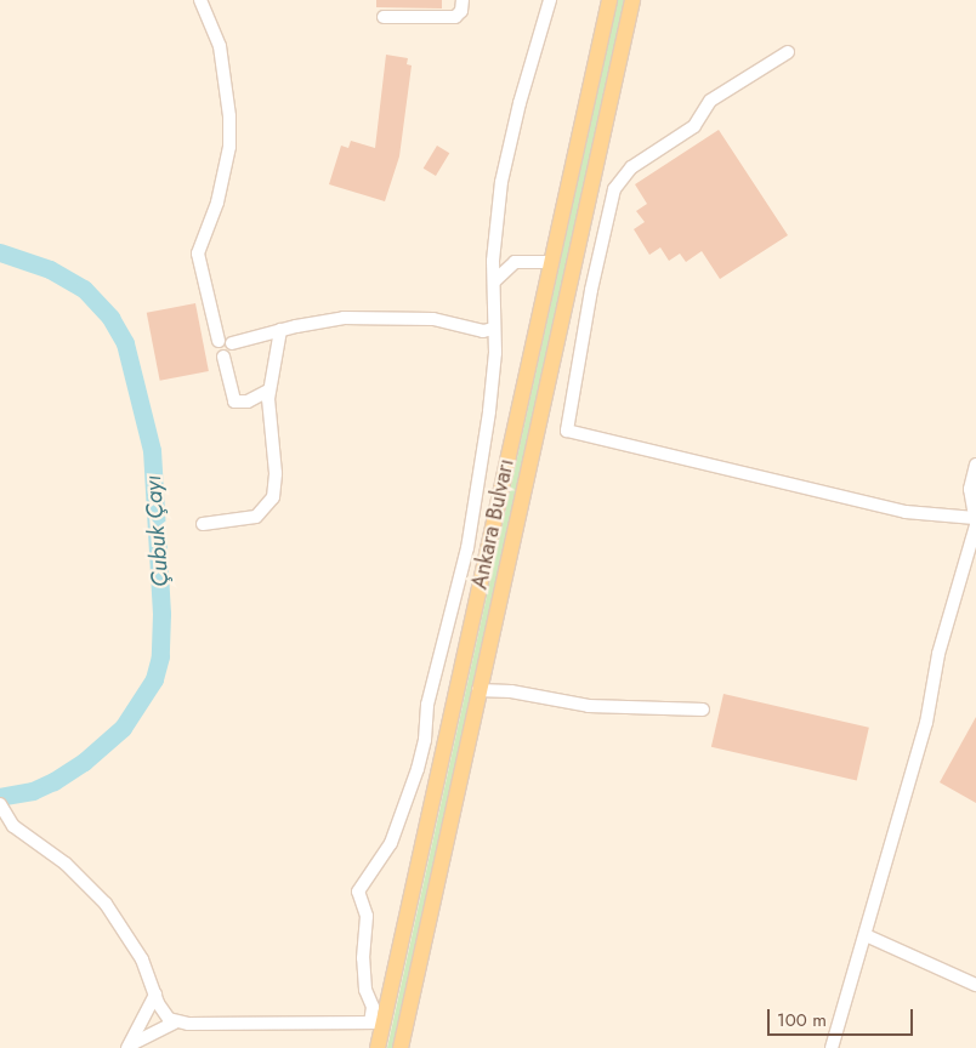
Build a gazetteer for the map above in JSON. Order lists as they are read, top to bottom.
{
  "streets": {
    "main road": ["Ankara Bulvarı"]
  },
  "water": ["Çubuk Çayı"],
  "scale_bar": "100 m"
}
